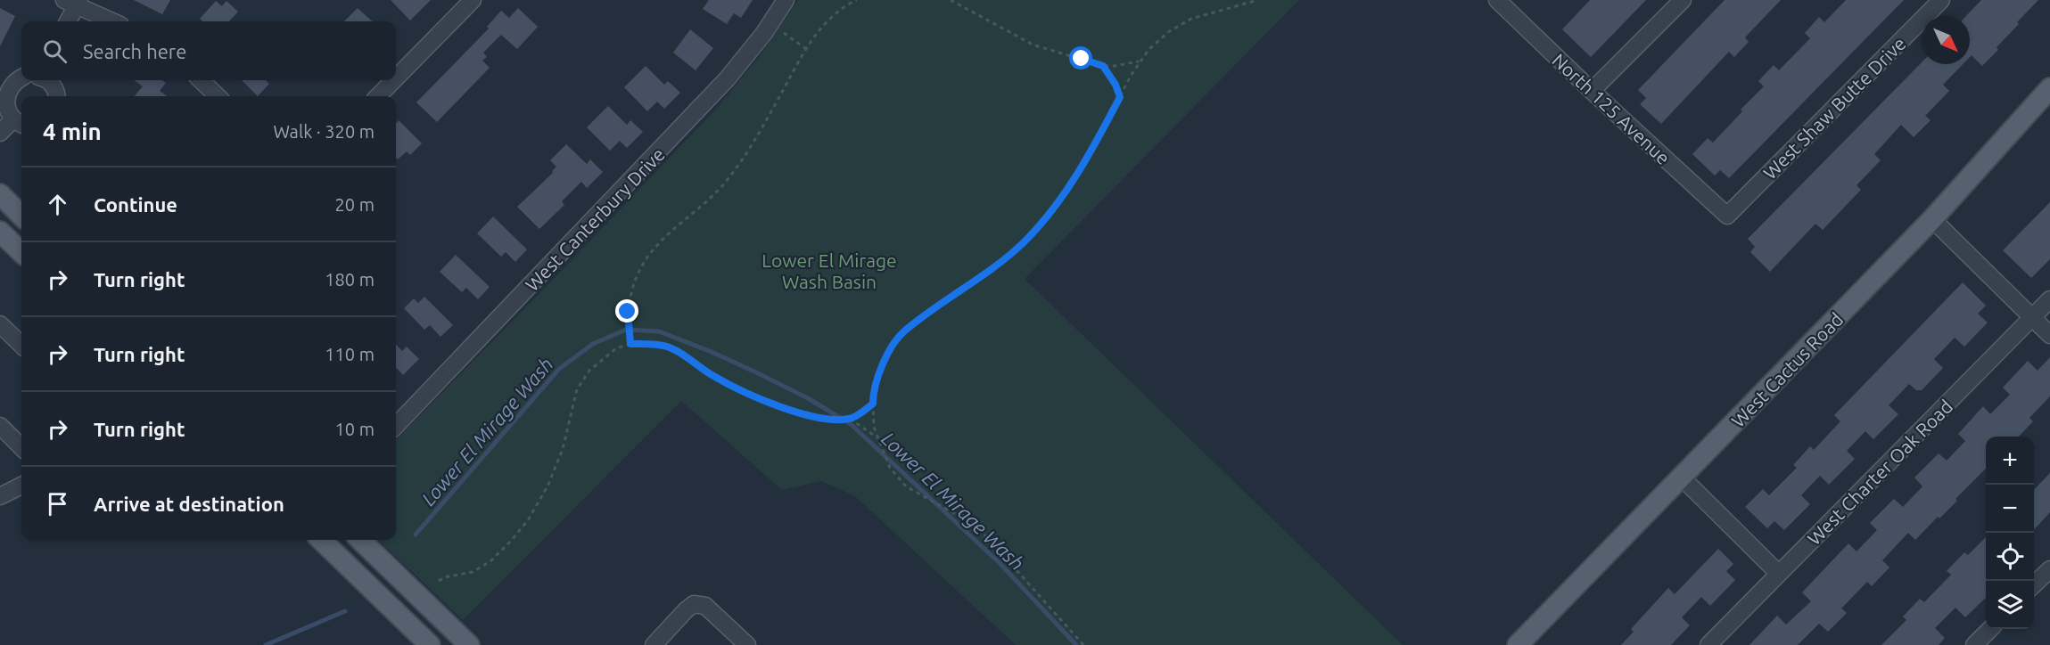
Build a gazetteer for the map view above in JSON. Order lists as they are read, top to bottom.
{
  "streets": {
    "main road": ["West Cactus Road"],
    "street": [
      "West Shaw Butte Drive",
      "North 125 Avenue",
      "West Canterbury Drive",
      "West Charter Oak Road"
    ]
  },
  "crossings": [
    ["West Shaw Butte Drive", "North 125 Avenue"]
  ],
  "water": ["Lower El Mirage Wash"],
  "parks": ["Lower El Mirage Wash Basin"],
  "north": "bottom right",
  "page": {
    "search": "Search here",
    "heading": ["4 min", "Walk · 320 m"],
    "list": [
      ["Continue", "20 m"],
      ["Turn right", "180 m"],
      ["Turn right", "110 m"],
      ["Turn right", "10 m"],
      "Arrive at destination"
    ],
    "map_buttons": ["+", "−"]
  }
}
